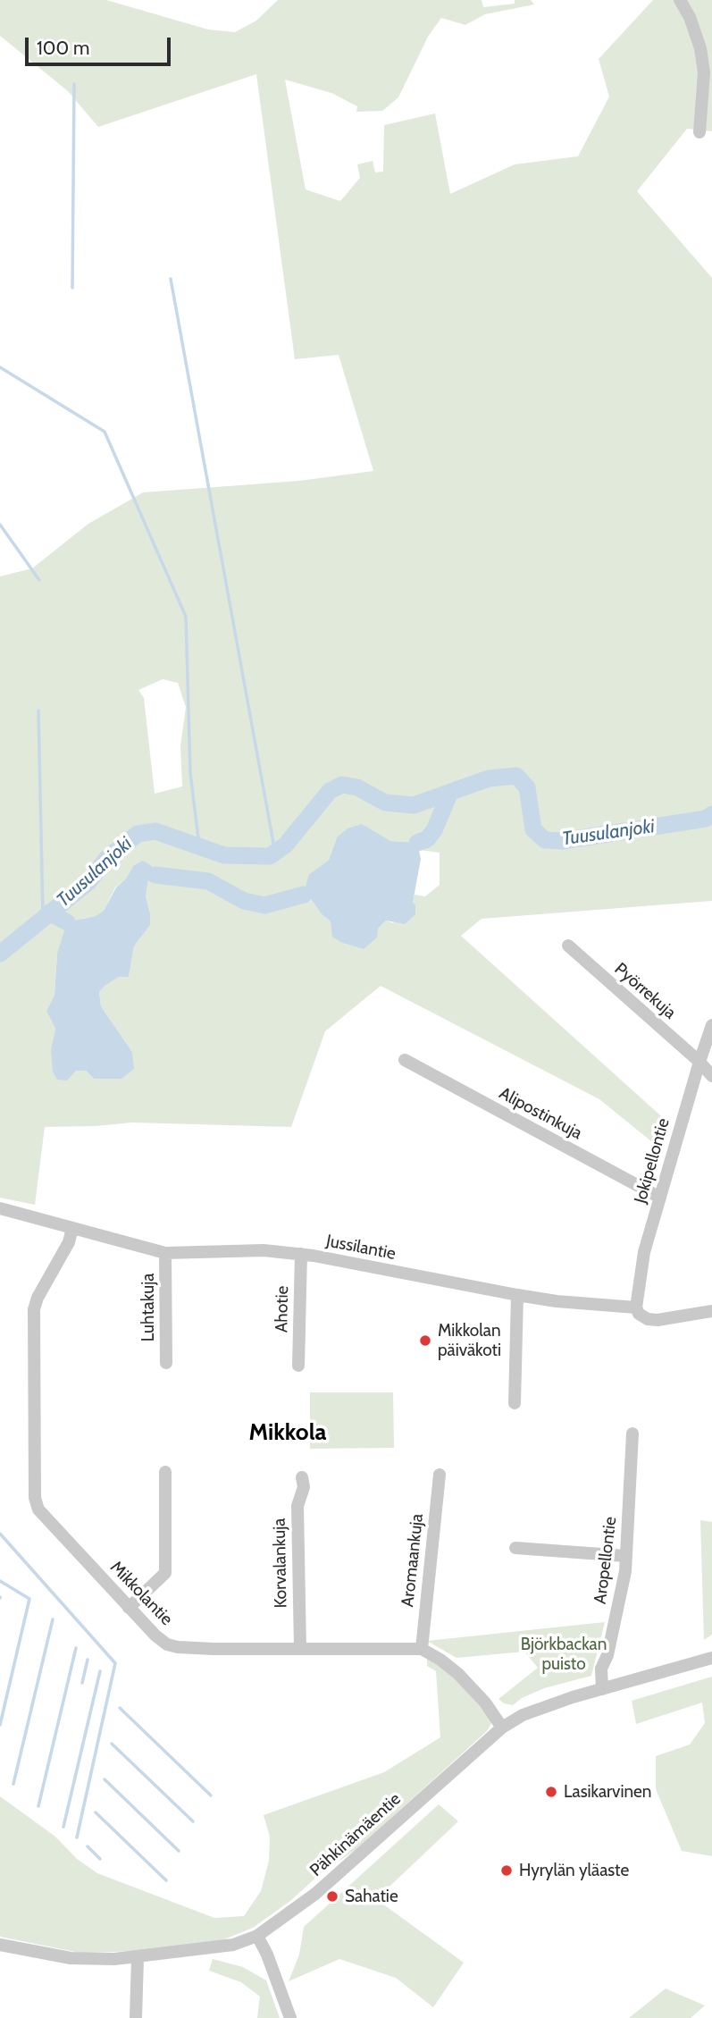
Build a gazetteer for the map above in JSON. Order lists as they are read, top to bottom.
{
  "streets": {
    "street": [
      "Pyörrekuja",
      "Alipostinkuja",
      "Jokipellontie",
      "Jussilantie",
      "Luhtakuja",
      "Ahotie",
      "Aromaankuja",
      "Aropellontie",
      "Korvalankuja",
      "Mikkolantie",
      "Pähkinämäentie"
    ]
  },
  "crossings": [
    ["Pyörrekuja", "Jokipellontie"],
    ["Alipostinkuja", "Jokipellontie"],
    ["Jokipellontie", "Jussilantie"],
    ["Jussilantie", "Luhtakuja"],
    ["Jussilantie", "Ahotie"],
    ["Jussilantie", "Mikkolantie"],
    ["Aromaankuja", "Mikkolantie"],
    ["Aropellontie", "Pähkinämäentie"],
    ["Korvalankuja", "Mikkolantie"]
  ],
  "districts": ["Mikkola"],
  "water": ["Tuusulanjoki"],
  "parks": ["Björkbackan puisto"],
  "places": [
    "Mikkolan päiväkoti",
    "Lasikarvinen",
    "Hyrylän yläaste",
    "Sahatie"
  ],
  "scale_bar": "100 m"
}
